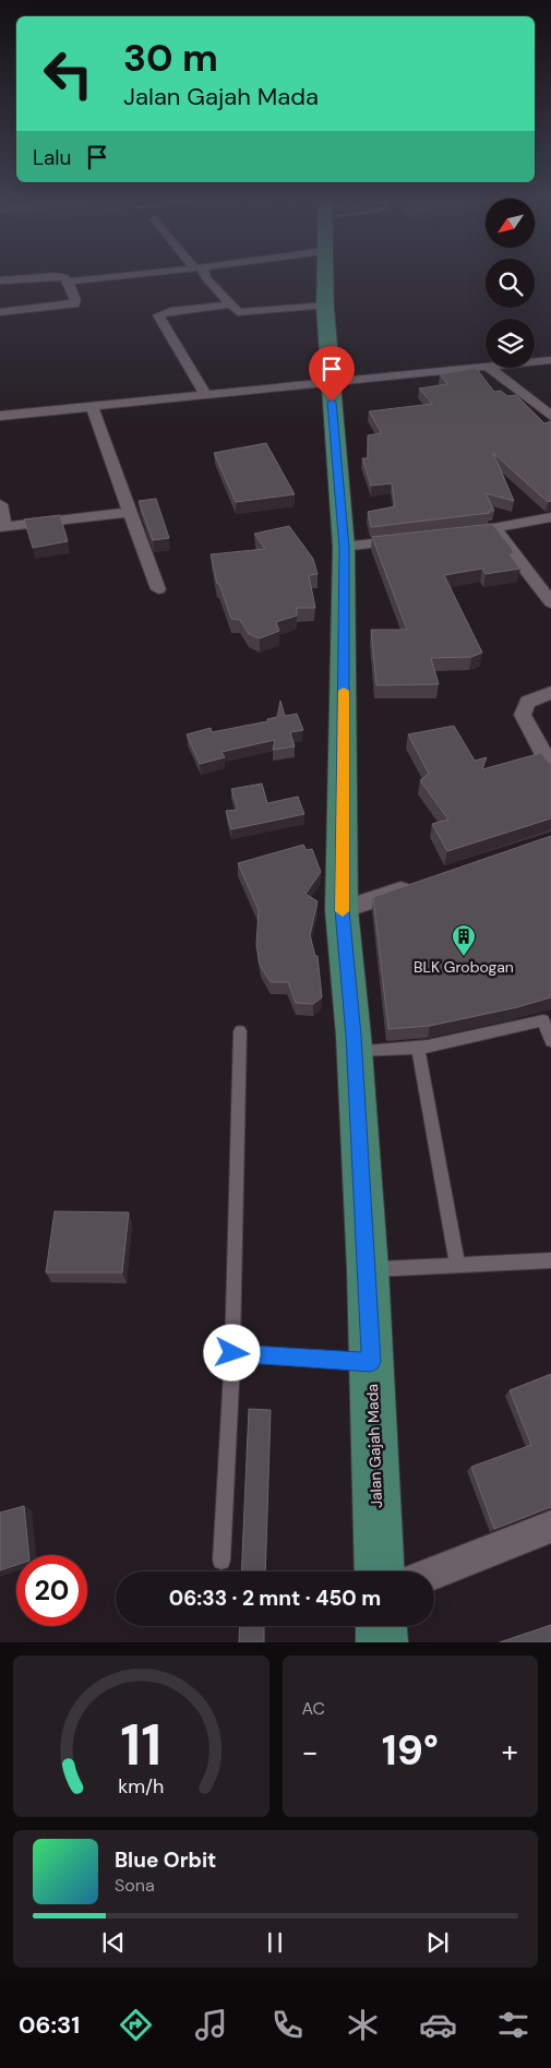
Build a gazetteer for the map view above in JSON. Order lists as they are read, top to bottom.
{
  "streets": {
    "main road": ["Jalan Gajah Mada"]
  },
  "places": {
    "building": ["BLK Grobogan"]
  },
  "north": "bottom left",
  "page": {
    "turn": ["30 m", "Jalan Gajah Mada"],
    "then": "Lalu",
    "limit": "20",
    "trip": "06:33 · 2 mnt · 450 m",
    "tile": "AC",
    "heat": ["−", "19°", "+"],
    "song": ["Blue Orbit", "Sona"],
    "tabs": "06:31",
    "gauge": ["11", "km/h"]
  }
}
